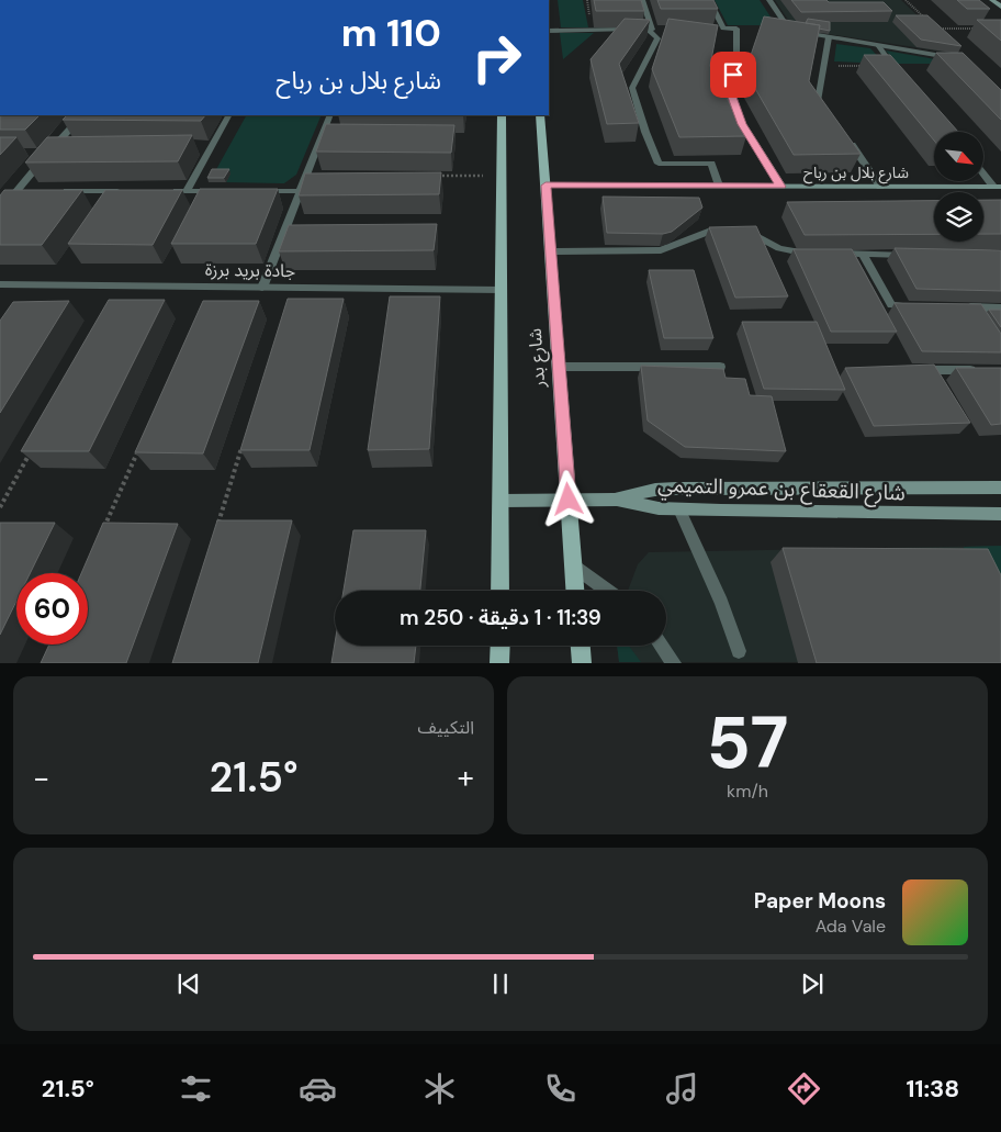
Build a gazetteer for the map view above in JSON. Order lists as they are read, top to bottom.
{
  "streets": {
    "main road": ["شارع بلال بن رباح", "شارع بدر", "شارع القعقاع بن عمرو التميمي"],
    "street": ["جادة بريد برزة"]
  },
  "crossings": [
    ["شارع بلال بن رباح", "شارع بدر"],
    ["جادة بريد برزة", "شارع بدر"]
  ],
  "north": "bottom right",
  "page": {
    "turn": ["110 m", "شارع بلال بن رباح"],
    "limit": "60",
    "trip": "11:39 · 1 دقيقة · 250 m",
    "tile": [
      ["57", "km/h"],
      "التكييف"
    ],
    "heat": ["−", "21.5°", "+"],
    "song": ["Paper Moons", "Ada Vale"],
    "tabs": ["11:38", "21.5°"]
  }
}
